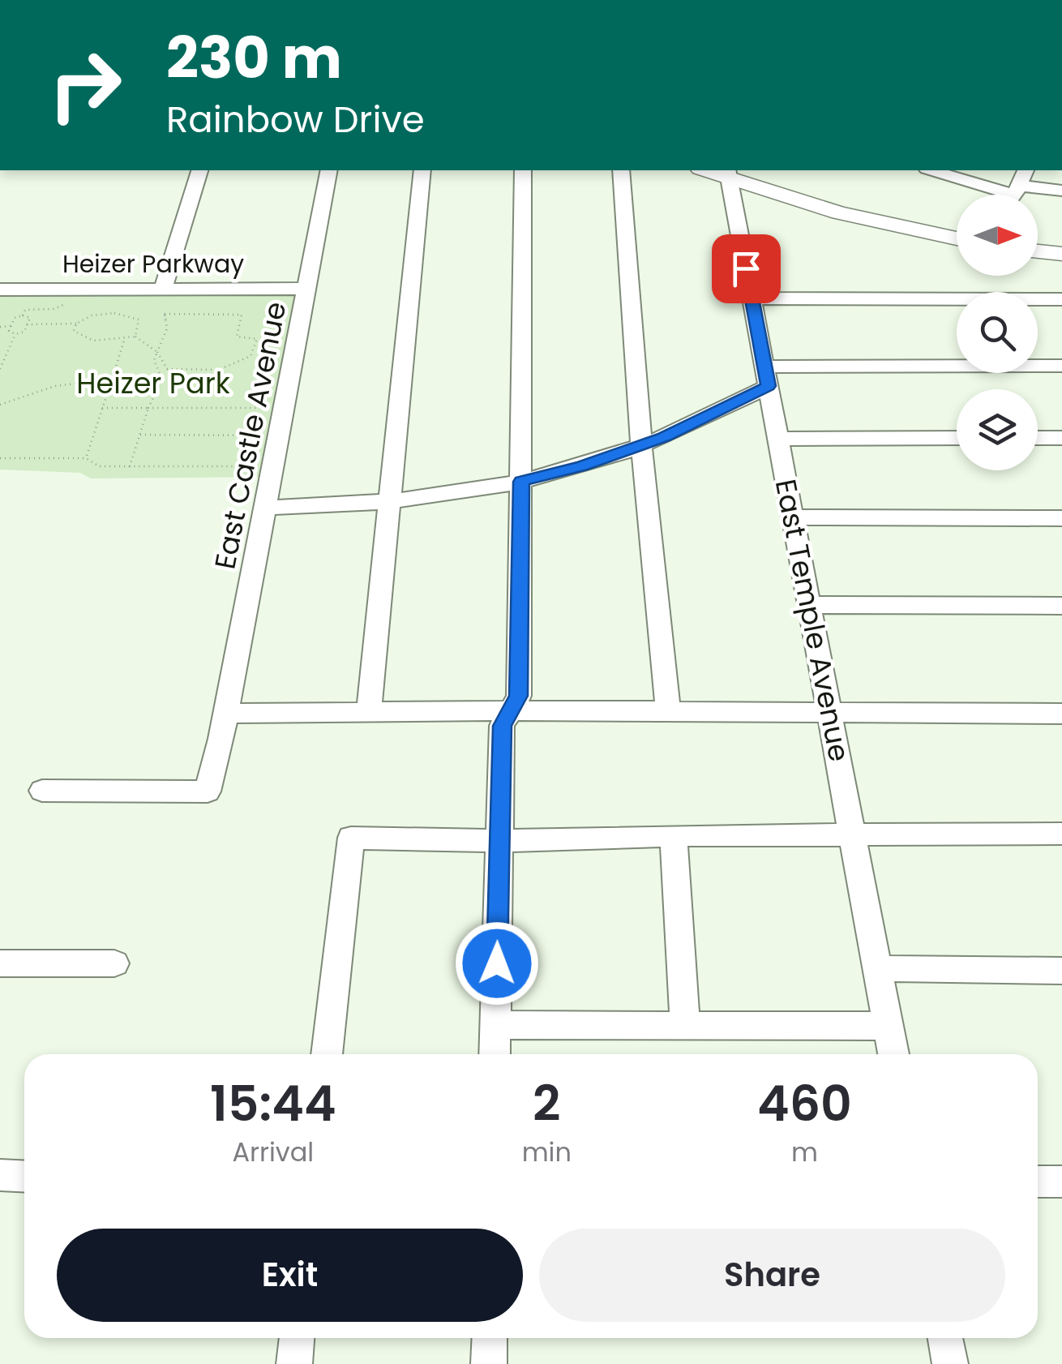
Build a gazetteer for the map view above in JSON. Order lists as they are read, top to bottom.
{
  "streets": {
    "street": ["Heizer Parkway", "East Castle Avenue", "East Temple Avenue"]
  },
  "crossings": [
    ["Heizer Parkway", "East Castle Avenue"]
  ],
  "parks": ["Heizer Park"],
  "north": "right",
  "page": {
    "turn": ["230 m", "Rainbow Drive"],
    "eta": [
      "15:44",
      "Arrival",
      "2",
      "min",
      "460",
      "m"
    ],
    "buttons": ["Exit", "Share"]
  }
}
